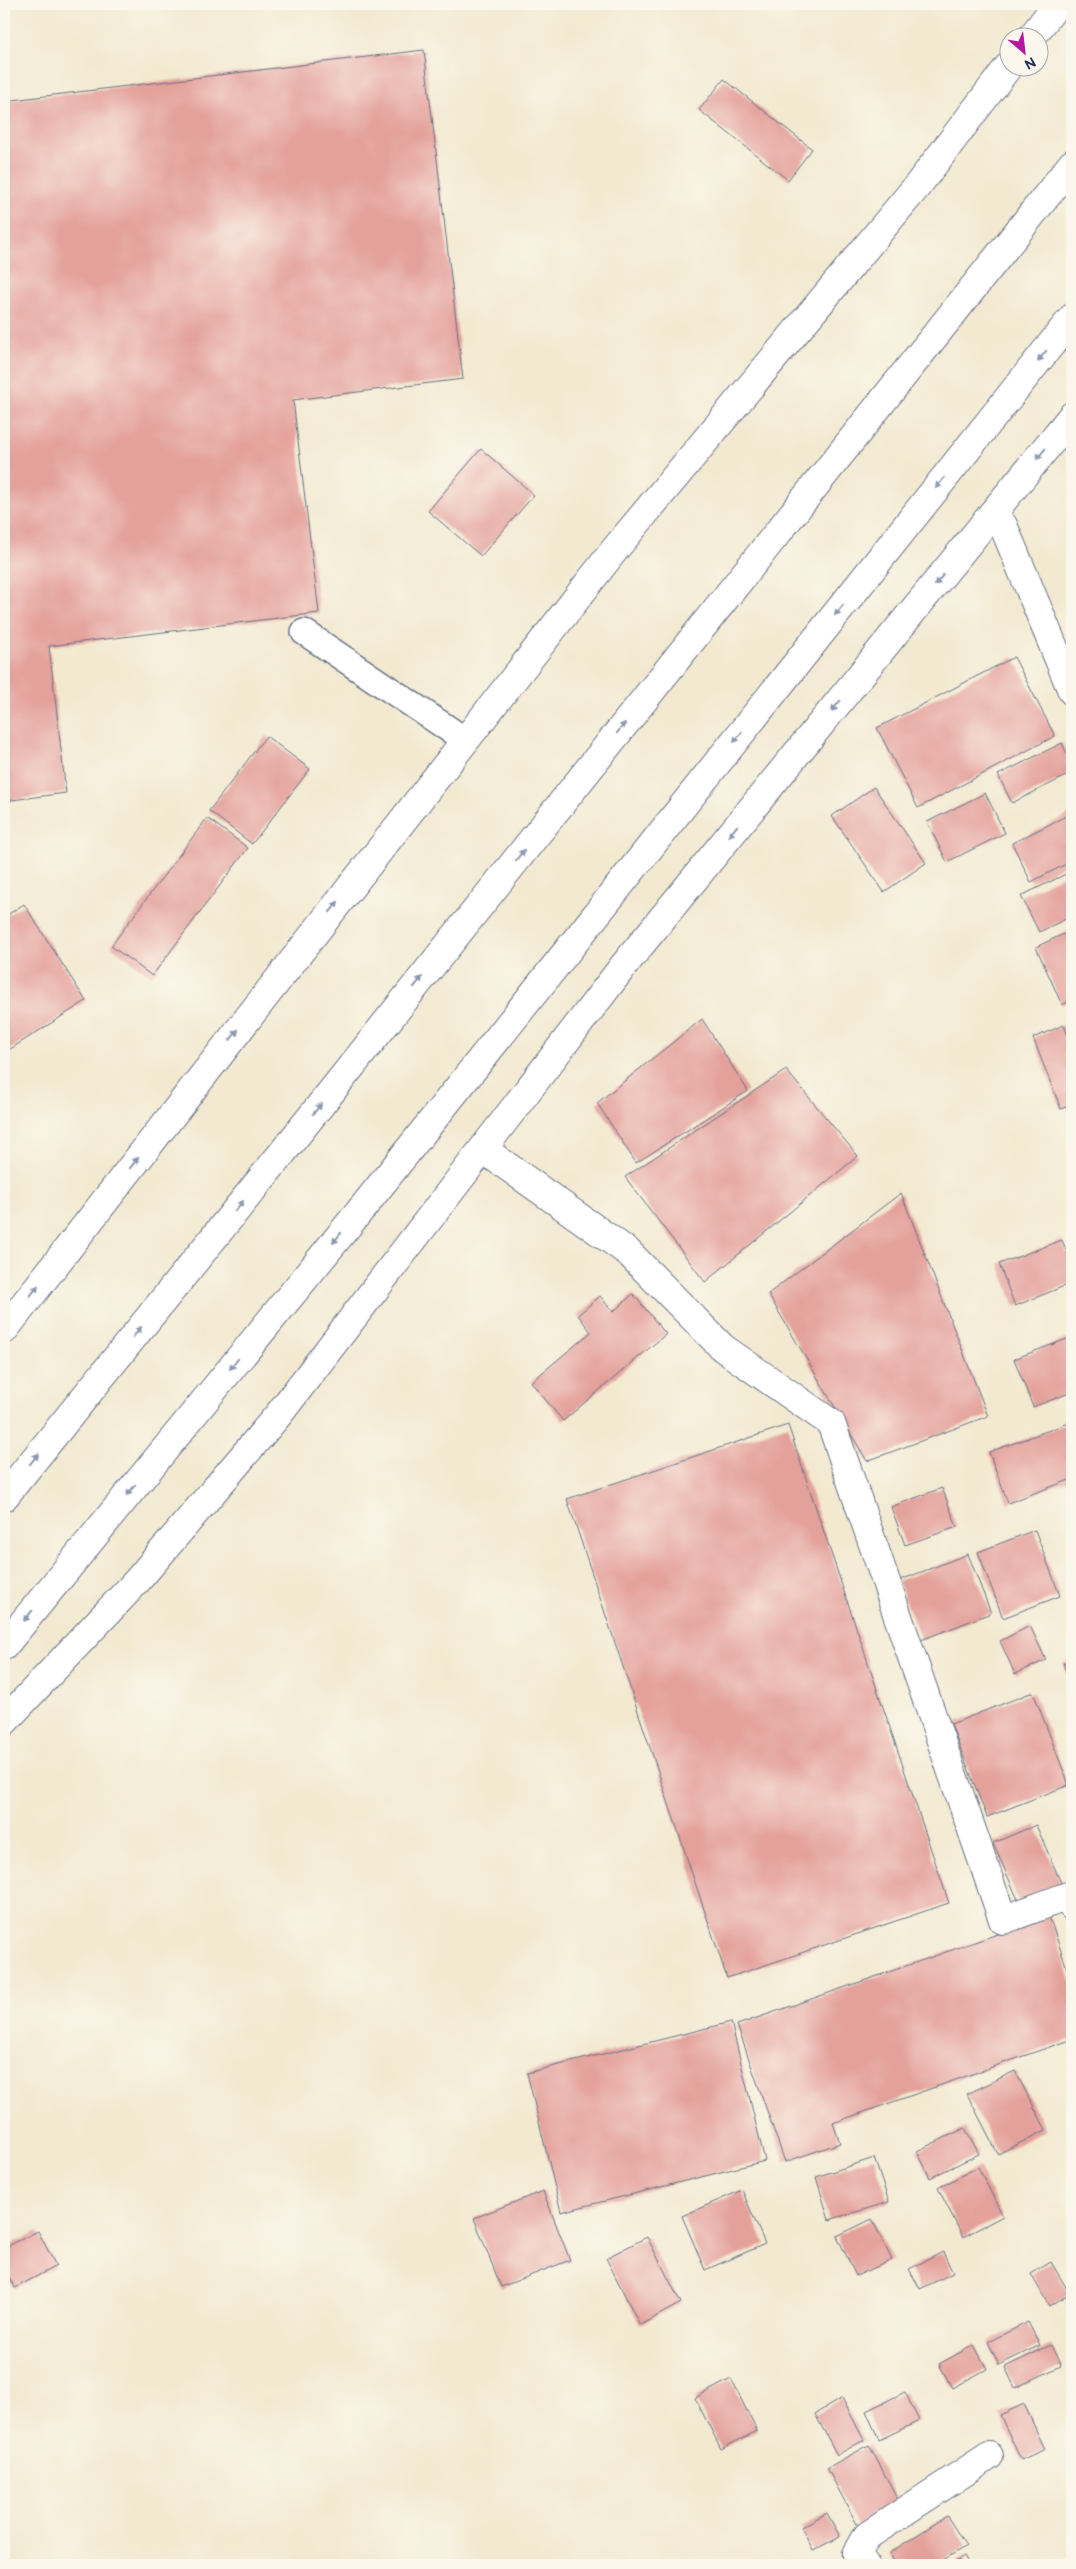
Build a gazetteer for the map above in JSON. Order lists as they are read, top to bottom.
{
  "north": "bottom right"
}
